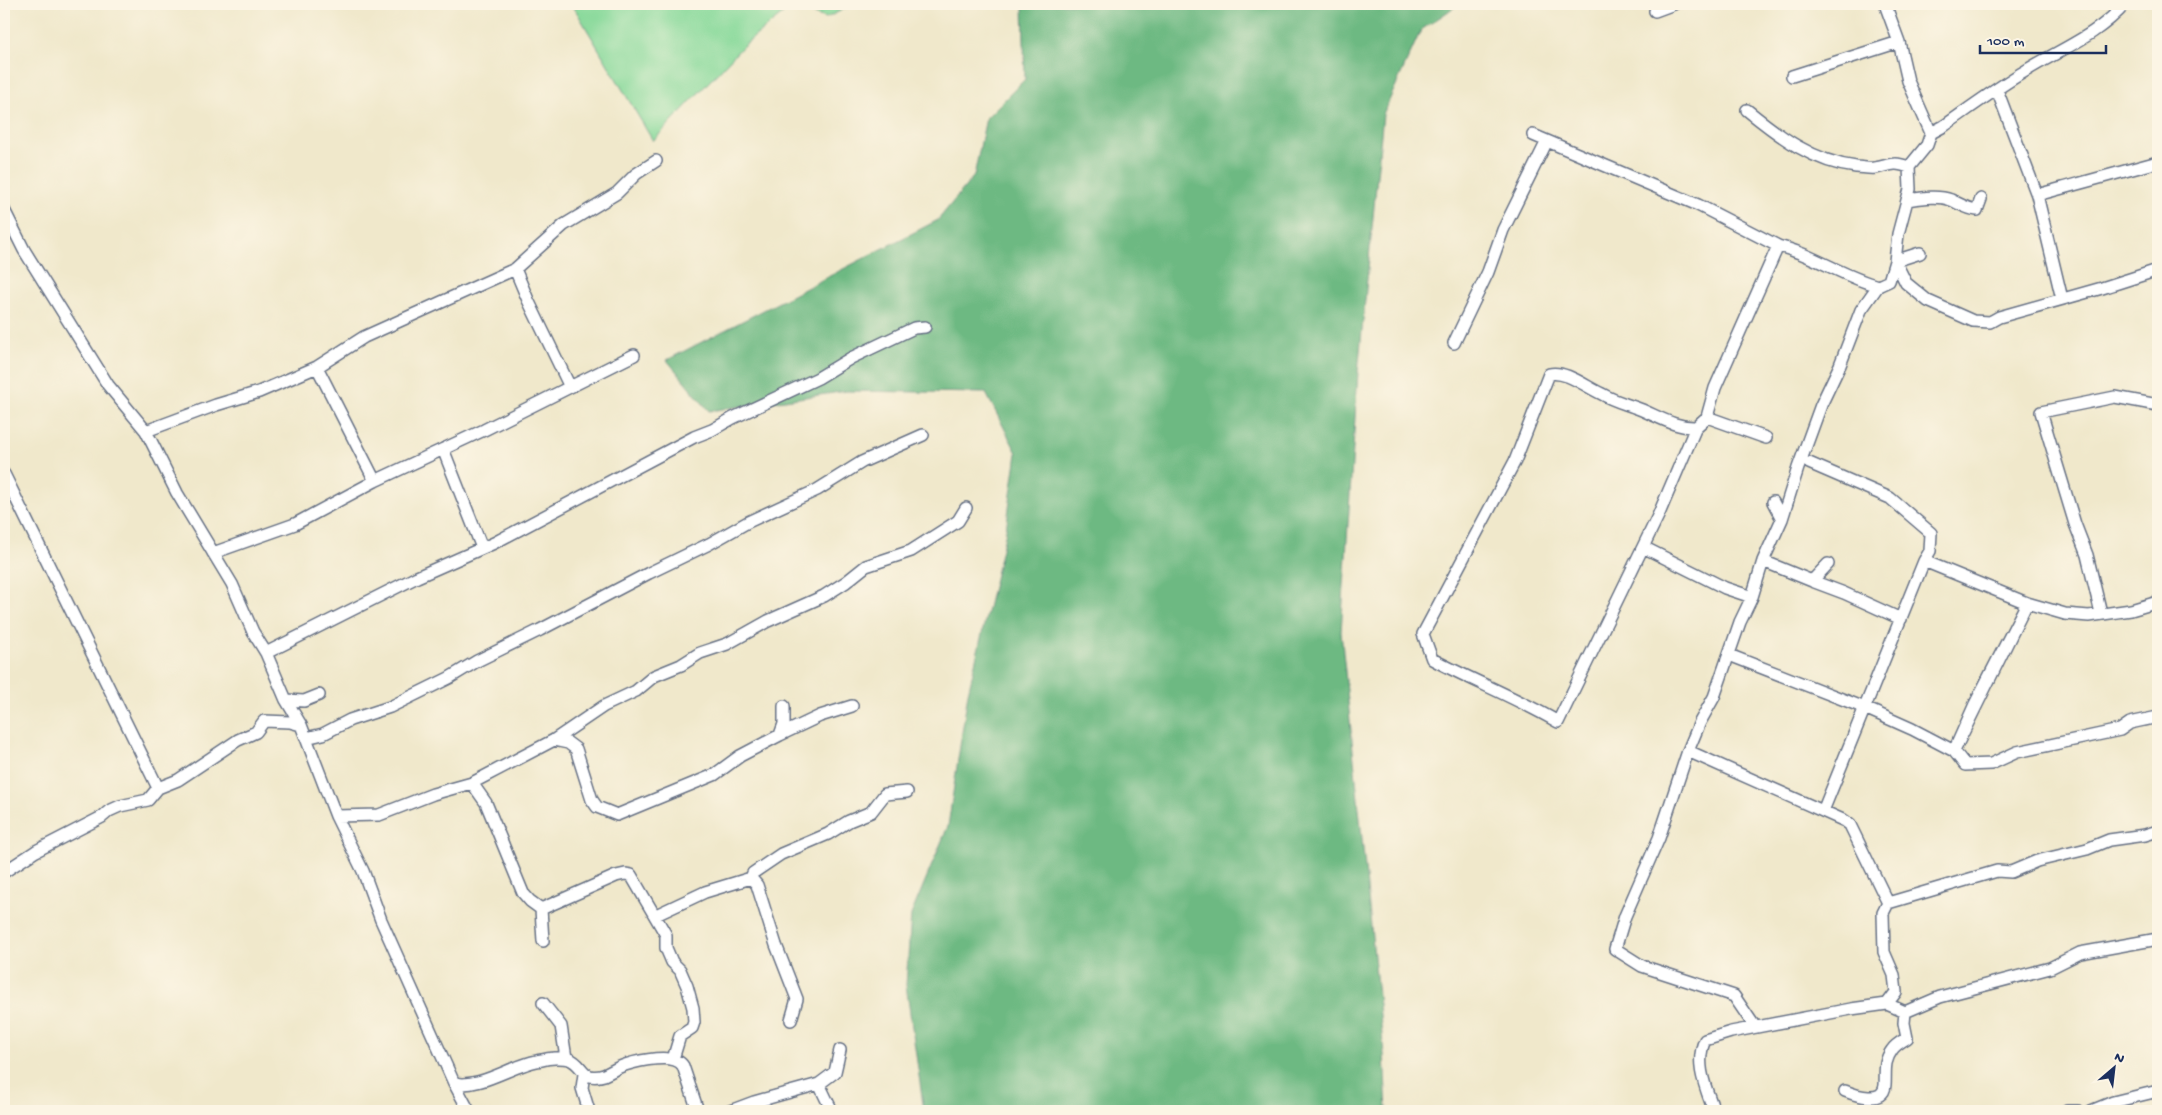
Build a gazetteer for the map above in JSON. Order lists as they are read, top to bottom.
{
  "scale_bar": "100 m",
  "north": "top right"
}
